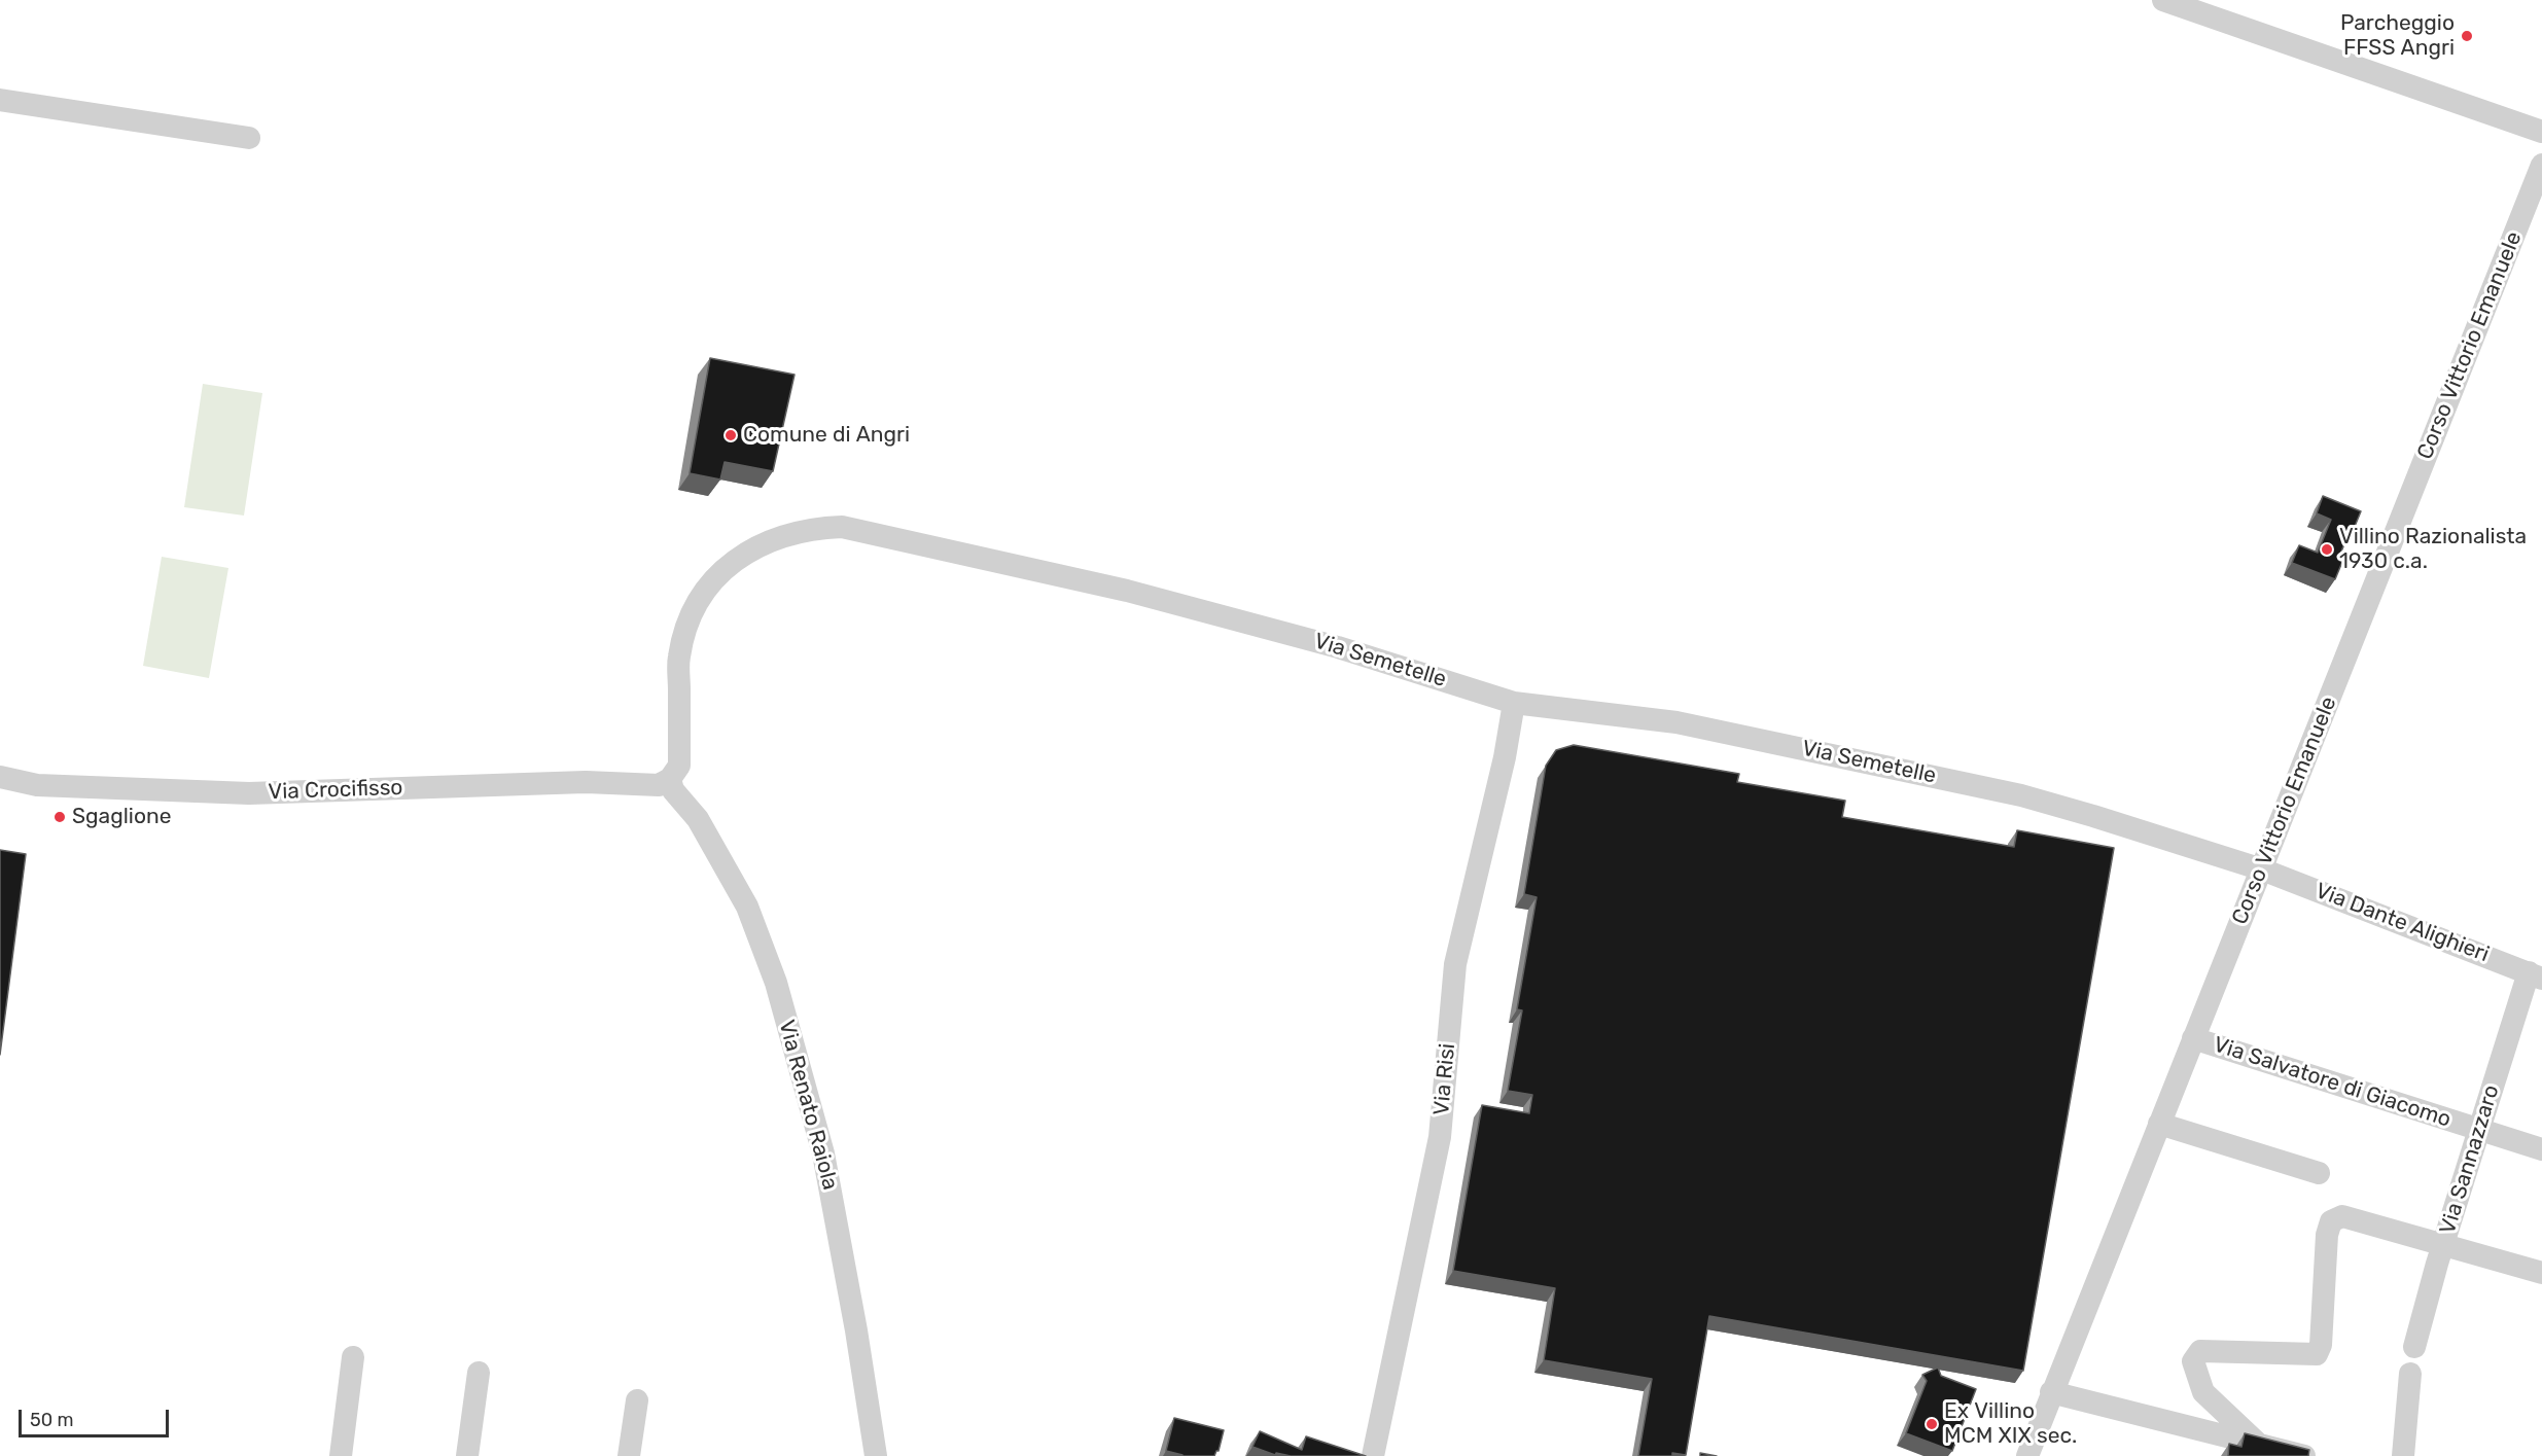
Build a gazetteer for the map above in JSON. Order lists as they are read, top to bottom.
{
  "streets": {
    "street": [
      "Corso Vittorio Emanuele",
      "Via Semetelle",
      "Via Crocifisso",
      "Via Dante Alighieri",
      "Via Risi",
      "Via Salvatore di Giacomo",
      "Via Renato Raiola",
      "Via Sannazzaro"
    ]
  },
  "crossings": [
    ["Corso Vittorio Emanuele", "Via Semetelle"],
    ["Corso Vittorio Emanuele", "Via Dante Alighieri"],
    ["Corso Vittorio Emanuele", "Via Salvatore di Giacomo"],
    ["Via Semetelle", "Via Crocifisso"],
    ["Via Semetelle", "Via Dante Alighieri"],
    ["Via Semetelle", "Via Risi"],
    ["Via Semetelle", "Via Renato Raiola"],
    ["Via Crocifisso", "Via Renato Raiola"],
    ["Via Dante Alighieri", "Via Sannazzaro"],
    ["Via Salvatore di Giacomo", "Via Sannazzaro"]
  ],
  "places": [
    "Parcheggio FFSS Angri",
    "Comune di Angri",
    "Villino Razionalista 1930 c.a.",
    "Sgaglione",
    "Ex Villino MCM XIX sec."
  ],
  "scale_bar": "50 m"
}
